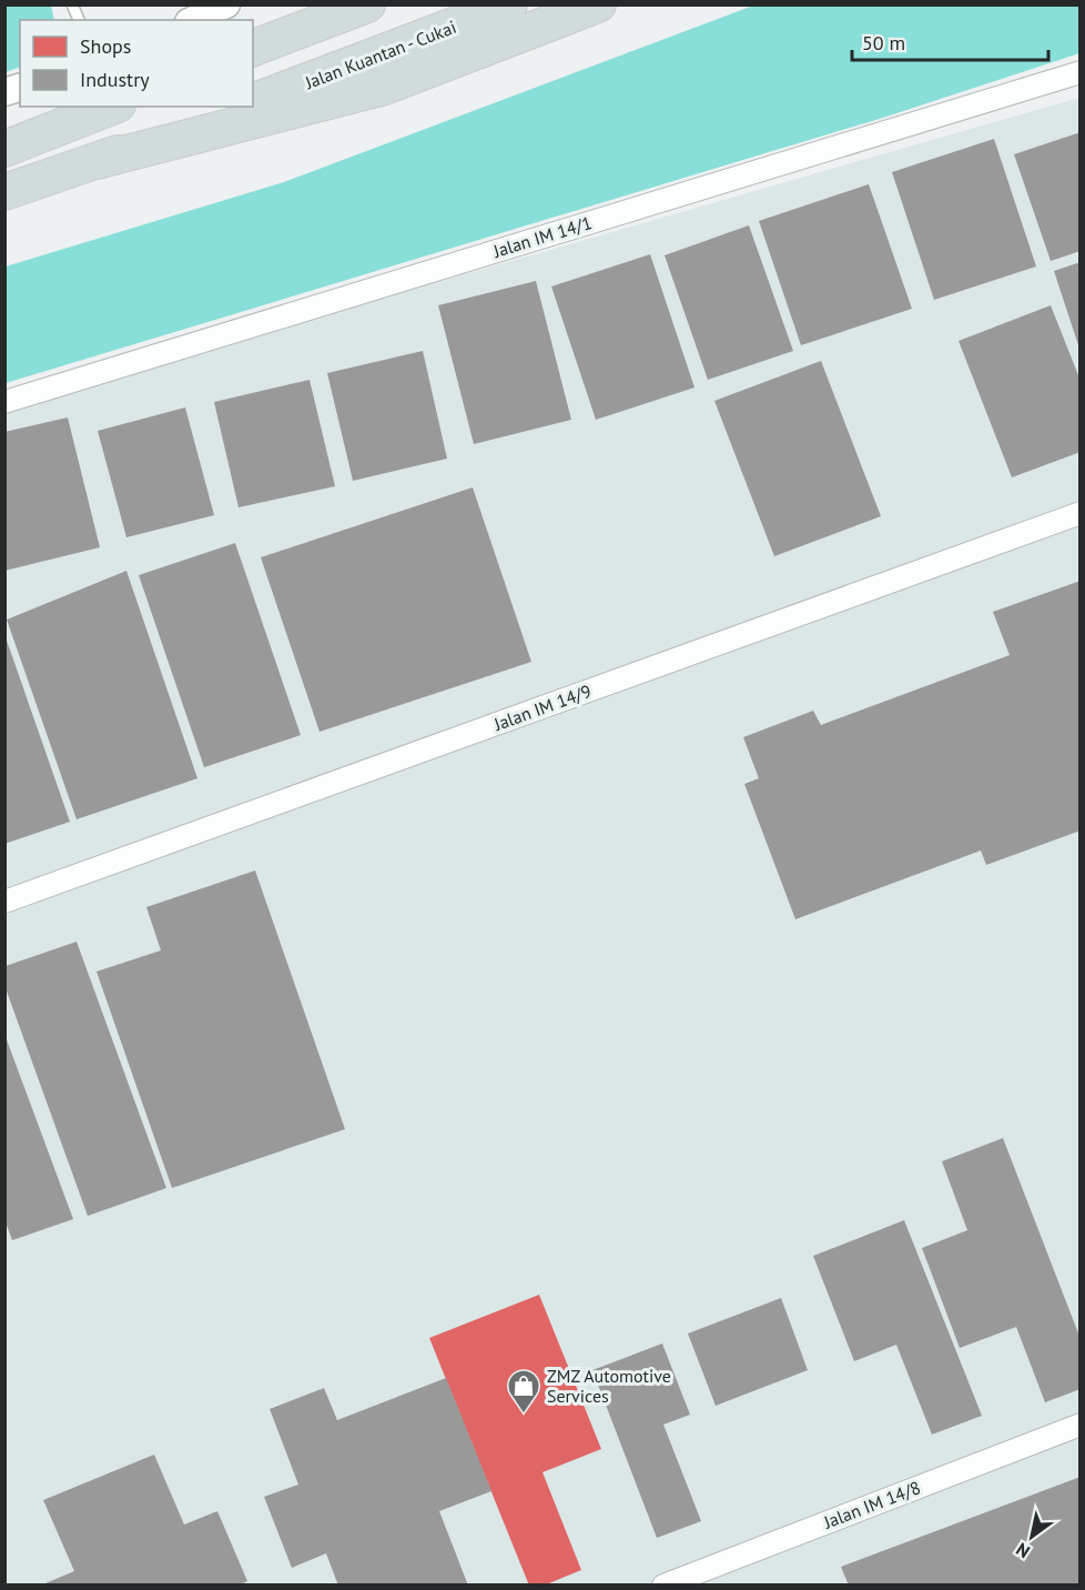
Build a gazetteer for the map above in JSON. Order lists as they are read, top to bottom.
{
  "streets": {
    "highway": ["Jalan Kuantan - Cukai"],
    "street": ["Jalan IM 14/1", "Jalan IM 14/9", "Jalan IM 14/8"]
  },
  "places": {
    "shop": ["ZMZ Automotive Services"]
  },
  "legend": ["Shops", "Industry"],
  "scale_bar": "50 m",
  "north": "bottom left"
}
